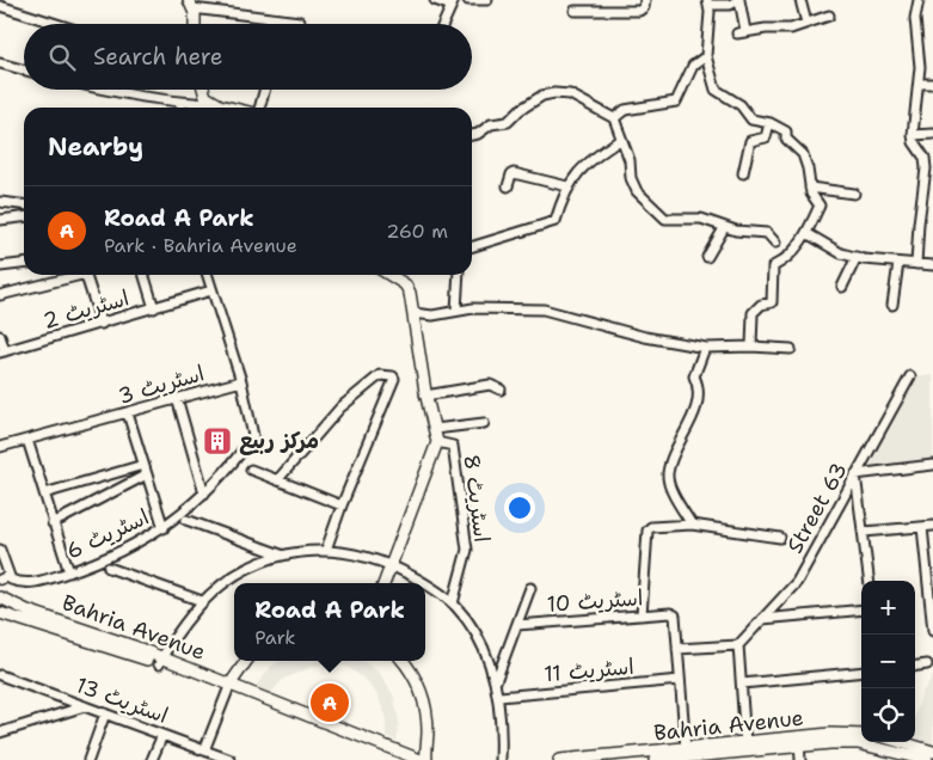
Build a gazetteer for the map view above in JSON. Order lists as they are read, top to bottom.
{
  "streets": {
    "street": [
      "اسٹریٹ 2",
      "اسٹریٹ 3",
      "اسٹریٹ 8",
      "Street 63",
      "اسٹریٹ 6",
      "اسٹریٹ 10",
      "Bahria Avenue",
      "اسٹریٹ 11",
      "اسٹریٹ 13"
    ]
  },
  "crossings": [
    ["اسٹریٹ 3", "اسٹریٹ 6"]
  ],
  "places": {
    "building": ["مرکز ربیع"]
  },
  "page": {
    "search": "Search here",
    "heading": "Nearby",
    "list": [
      {
        "mark": "A",
        "name": "Road A Park",
        "note": "Park · Bahria Avenue",
        "value": "260 m"
      }
    ],
    "map_buttons": ["+", "−"],
    "popup": ["Road A Park", "Park"],
    "pins": "A"
  }
}
